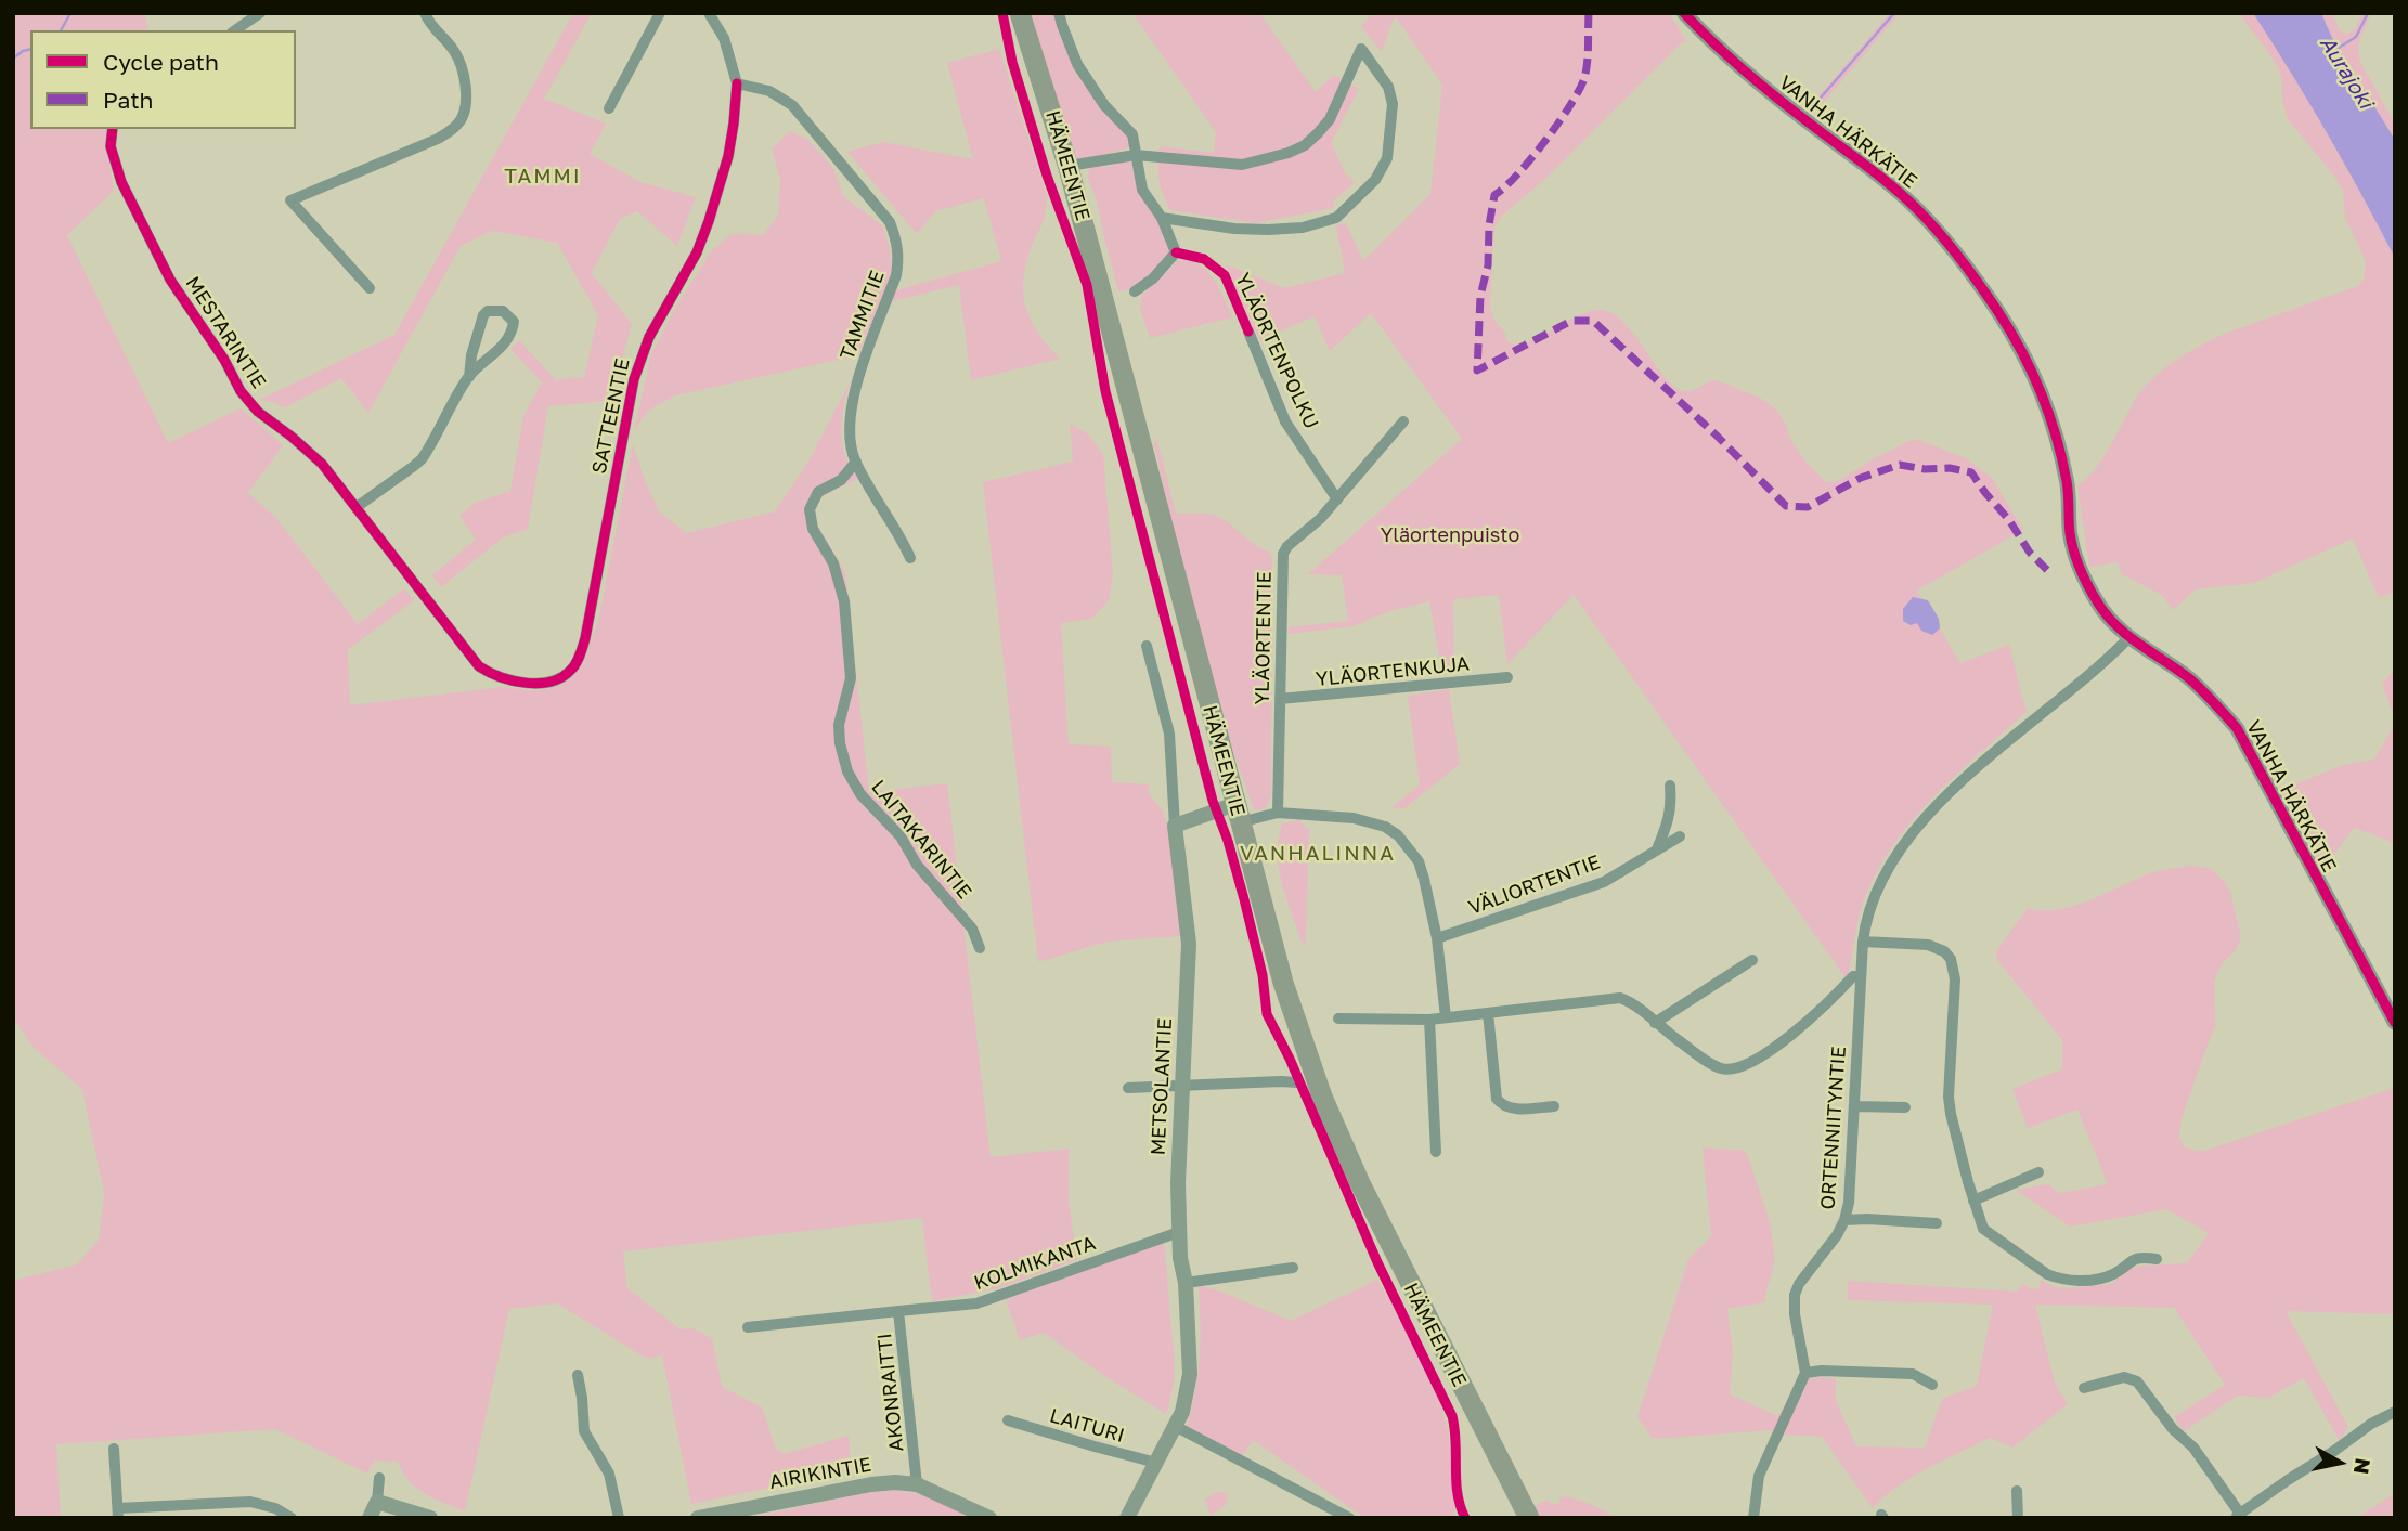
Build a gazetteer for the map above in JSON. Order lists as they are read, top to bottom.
{
  "streets": {
    "highway": ["HÄMEENTIE"],
    "street": [
      "VANHA HÄRKÄTIE",
      "TAMMITIE",
      "MESTARINTIE",
      "YLÄORTENPOLKU",
      "SATTEENTIE",
      "YLÄORTENTIE",
      "YLÄORTENKUJA",
      "LAITAKARINTIE",
      "VÄLIORTENTIE",
      "METSOLANTIE",
      "ORTENNIITYNTIE",
      "KOLMIKANTA",
      "AKONRAITTI",
      "LAITURI",
      "AIRIKINTIE"
    ]
  },
  "crossings": [
    ["VANHA HÄRKÄTIE", "ORTENNIITYNTIE"],
    ["TAMMITIE", "SATTEENTIE"],
    ["TAMMITIE", "LAITAKARINTIE"],
    ["MESTARINTIE", "SATTEENTIE"],
    ["YLÄORTENPOLKU", "YLÄORTENTIE"],
    ["YLÄORTENTIE", "YLÄORTENKUJA"],
    ["METSOLANTIE", "KOLMIKANTA"],
    ["METSOLANTIE", "LAITURI"],
    ["KOLMIKANTA", "AKONRAITTI"],
    ["AKONRAITTI", "AIRIKINTIE"]
  ],
  "districts": ["TAMMI", "VANHALINNA"],
  "water": ["Aurajoki"],
  "parks": ["Yläortenpuisto"],
  "legend": ["Cycle path", "Path"],
  "north": "right"
}
